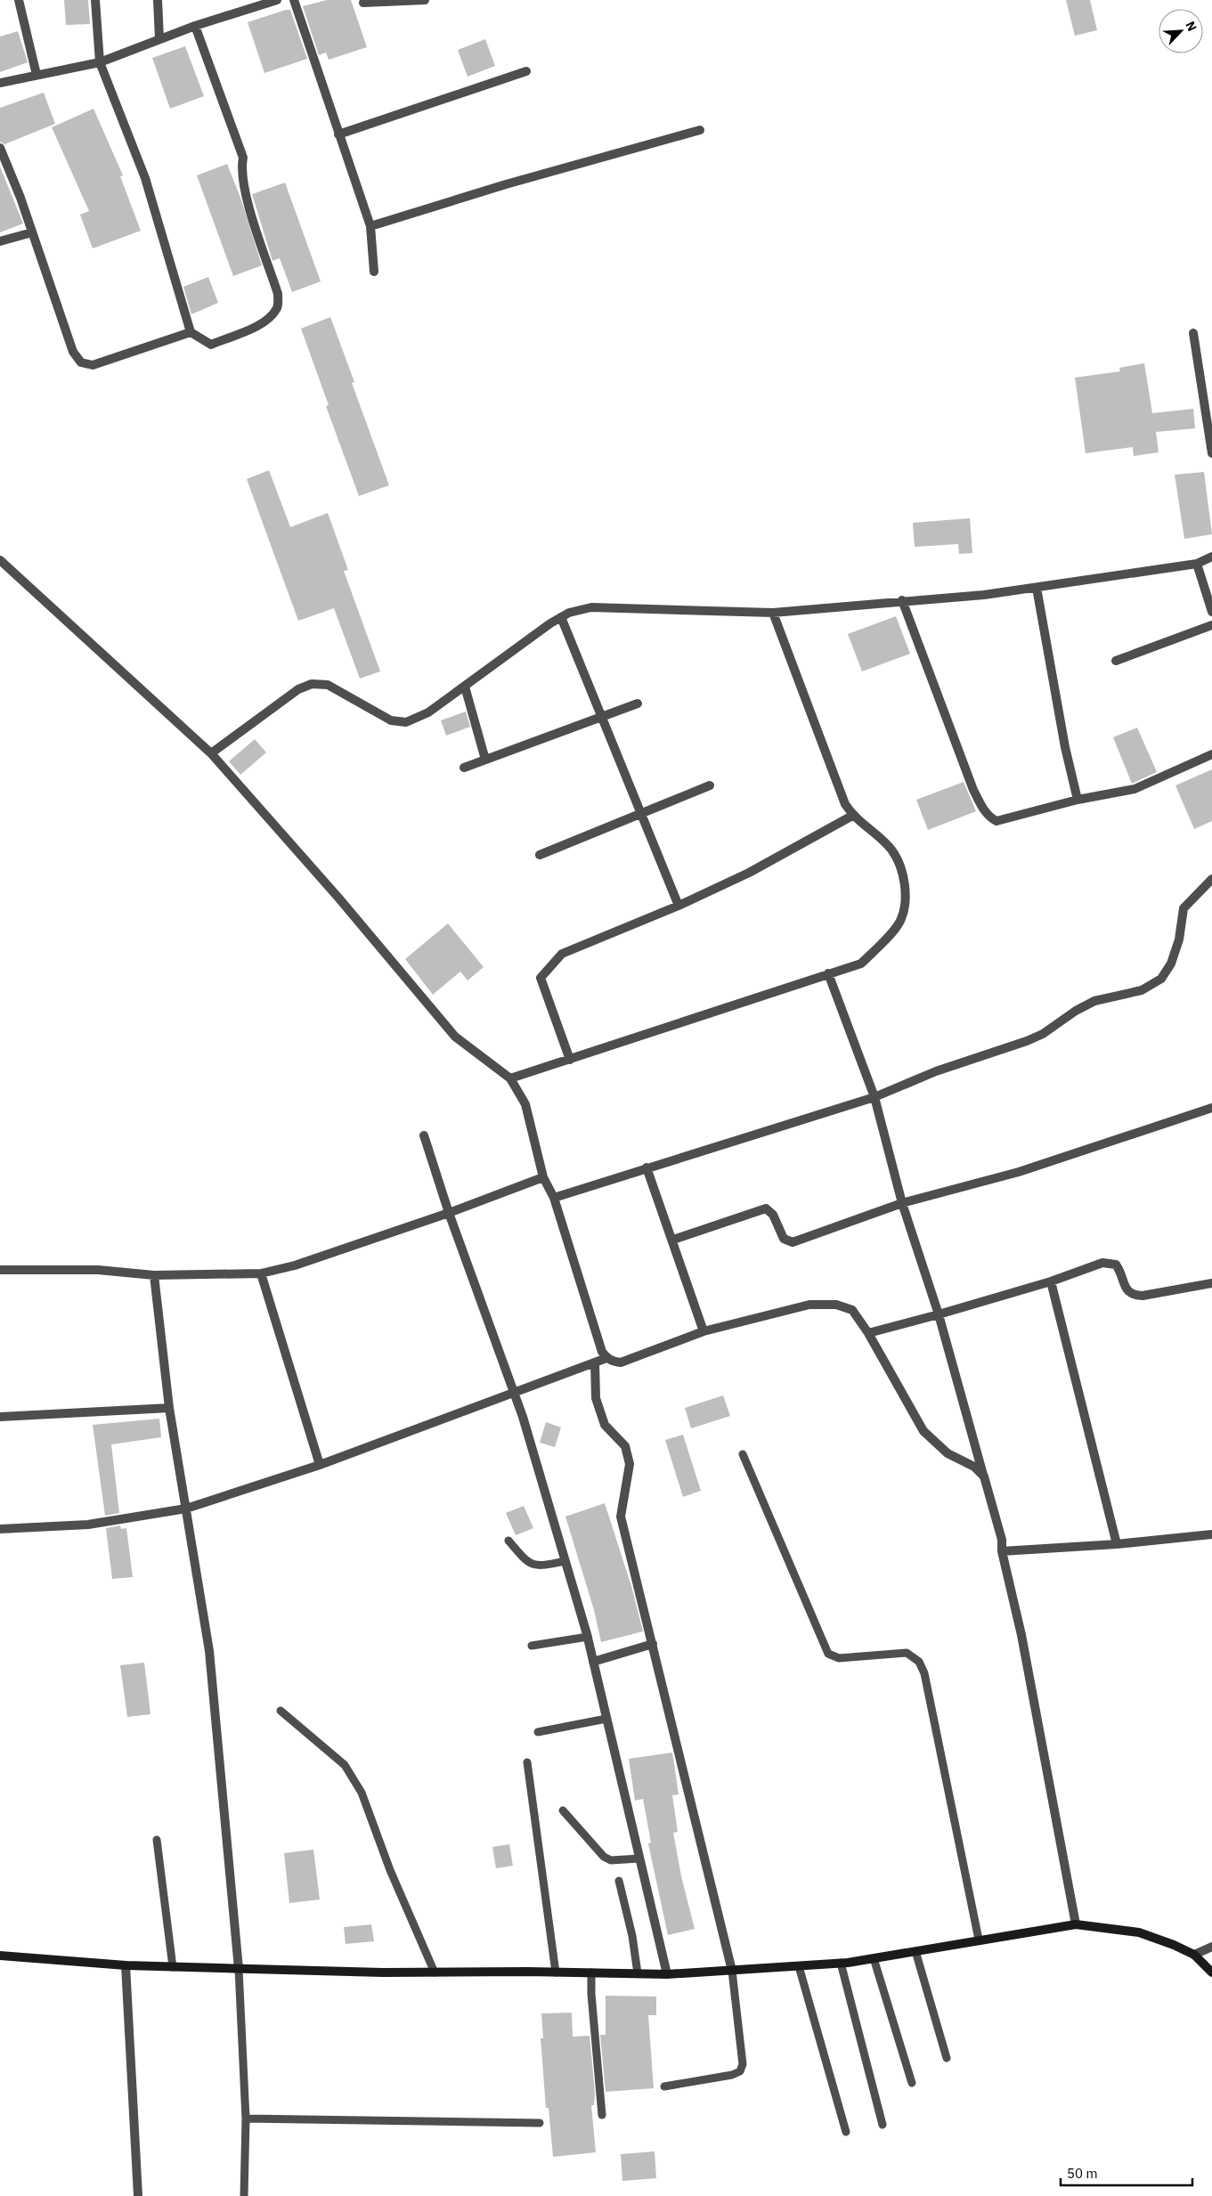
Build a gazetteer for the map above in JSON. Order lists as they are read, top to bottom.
{
  "scale_bar": "50 m",
  "north": "top right"
}
